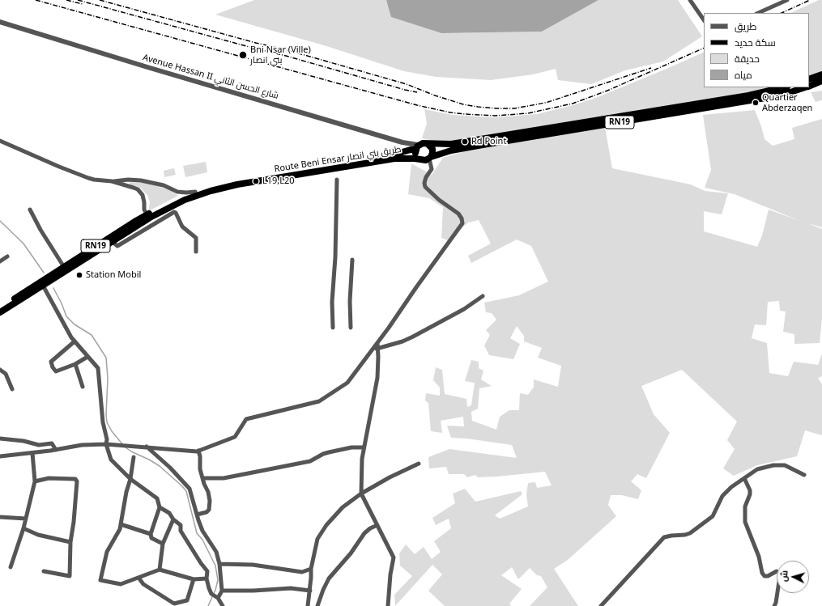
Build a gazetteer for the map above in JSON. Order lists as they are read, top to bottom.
{
  "streets": {
    "highway": ["RN19", "Route Beni Ensar طريق بني انصار"],
    "street": ["Avenue Hassan II شارع الحسن الثاني"]
  },
  "crossings": [
    ["Avenue Hassan II شارع الحسن الثاني", "RN19"],
    ["Avenue Hassan II شارع الحسن الثاني", "Route Beni Ensar طريق بني انصار"],
    ["RN19", "Route Beni Ensar طريق بني انصار"]
  ],
  "places": [
    "Bni Nsar (Ville) بني انصار",
    "Quartier Abderzaqen",
    "Rd Point",
    "L19,L20",
    "Station Mobil"
  ],
  "legend": [
    "طريق",
    "سكة حديد",
    "حديقة",
    "مياه"
  ],
  "north": "left"
}
